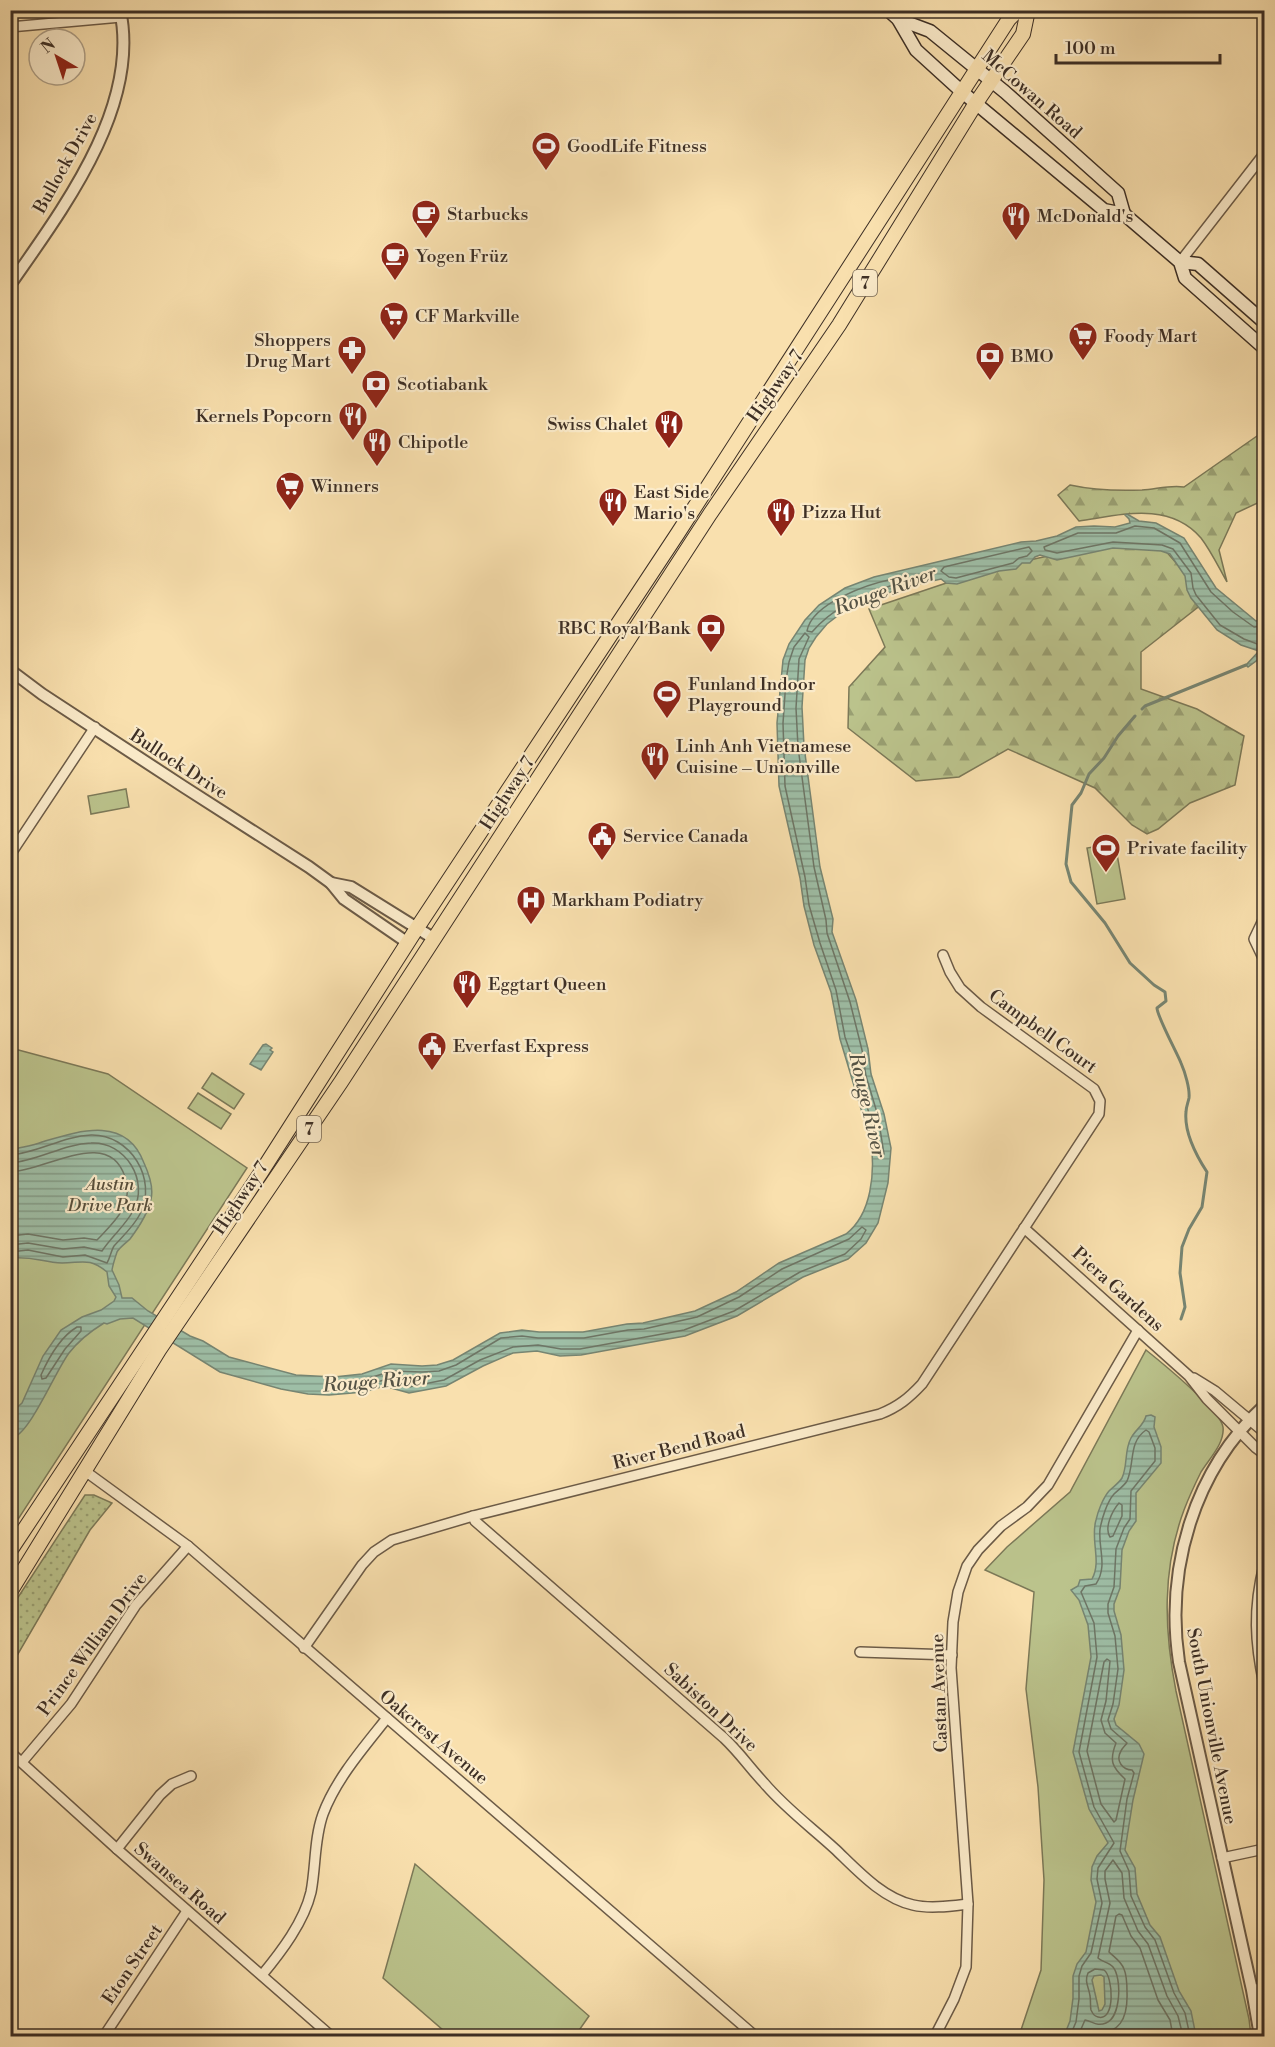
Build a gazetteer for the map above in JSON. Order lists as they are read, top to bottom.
{
  "streets": {
    "main road": ["McCowan Road", "7", "Highway 7"],
    "street": [
      "Bullock Drive",
      "Campbell Court",
      "Piera Gardens",
      "River Bend Road",
      "Prince William Drive",
      "Castan Avenue",
      "Sabiston Drive",
      "South Unionville Avenue",
      "Oakcrest Avenue",
      "Swansea Road",
      "Eton Street"
    ]
  },
  "crossings": [
    ["McCowan Road", "Highway 7"],
    ["Bullock Drive", "Highway 7"],
    ["Highway 7", "Oakcrest Avenue"],
    ["Campbell Court", "Piera Gardens"],
    ["Campbell Court", "River Bend Road"],
    ["Piera Gardens", "River Bend Road"],
    ["Piera Gardens", "Castan Avenue"],
    ["Piera Gardens", "South Unionville Avenue"],
    ["River Bend Road", "Sabiston Drive"],
    ["River Bend Road", "Oakcrest Avenue"],
    ["Prince William Drive", "Oakcrest Avenue"],
    ["Prince William Drive", "Swansea Road"],
    ["Castan Avenue", "Sabiston Drive"],
    ["Swansea Road", "Eton Street"]
  ],
  "water": ["Rouge River"],
  "parks": ["Austin Drive Park"],
  "places": {
    "sports": ["GoodLife Fitness", "Funland Indoor Playground", "Private facility"],
    "cafe": ["Starbucks", "Yogen Früz"],
    "restaurant": [
      "McDonald's",
      "Kernels Popcorn",
      "Swiss Chalet",
      "Chipotle",
      "East Side Mario's",
      "Pizza Hut",
      "Linh Anh Vietnamese Cuisine – Unionville",
      "Eggtart Queen"
    ],
    "supermarket": ["CF Markville", "Foody Mart", "Winners"],
    "pharmacy": ["Shoppers Drug Mart"],
    "bank": ["BMO", "Scotiabank", "RBC Royal Bank"],
    "public building": ["Service Canada", "Everfast Express"],
    "hospital": ["Markham Podiatry"]
  },
  "scale_bar": "100 m",
  "north": "top left"
}
